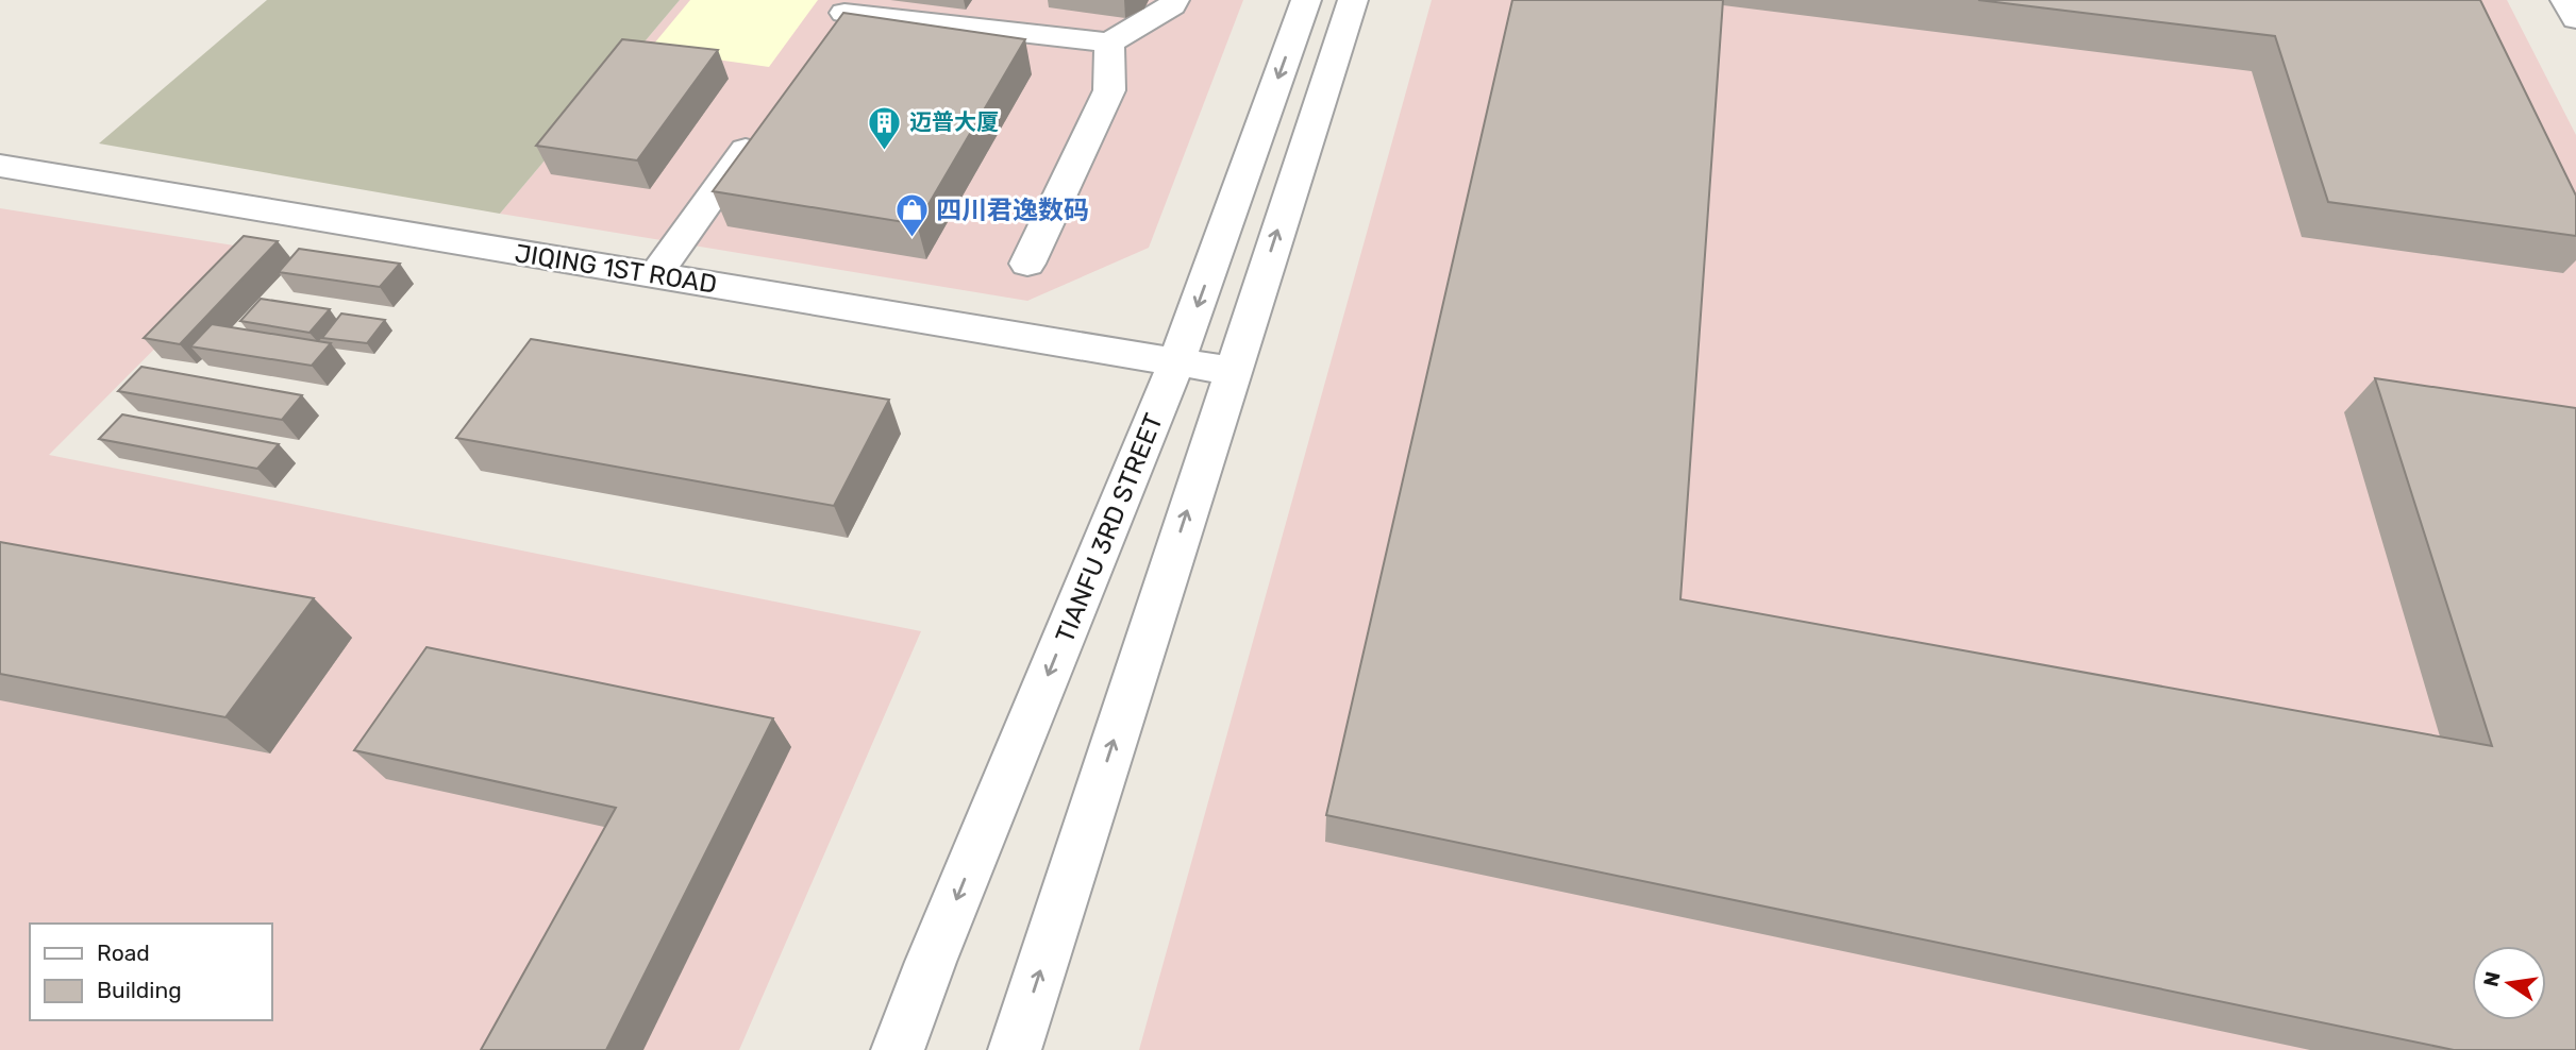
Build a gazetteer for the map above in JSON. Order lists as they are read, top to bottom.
{
  "streets": {
    "street": ["JIQING 1ST ROAD", "TIANFU 3RD STREET"]
  },
  "crossings": [
    ["JIQING 1ST ROAD", "TIANFU 3RD STREET"]
  ],
  "places": {
    "building": ["迈普大厦"],
    "shop": ["四川君逸数码"]
  },
  "legend": ["Road", "Building"],
  "north": "left"
}
